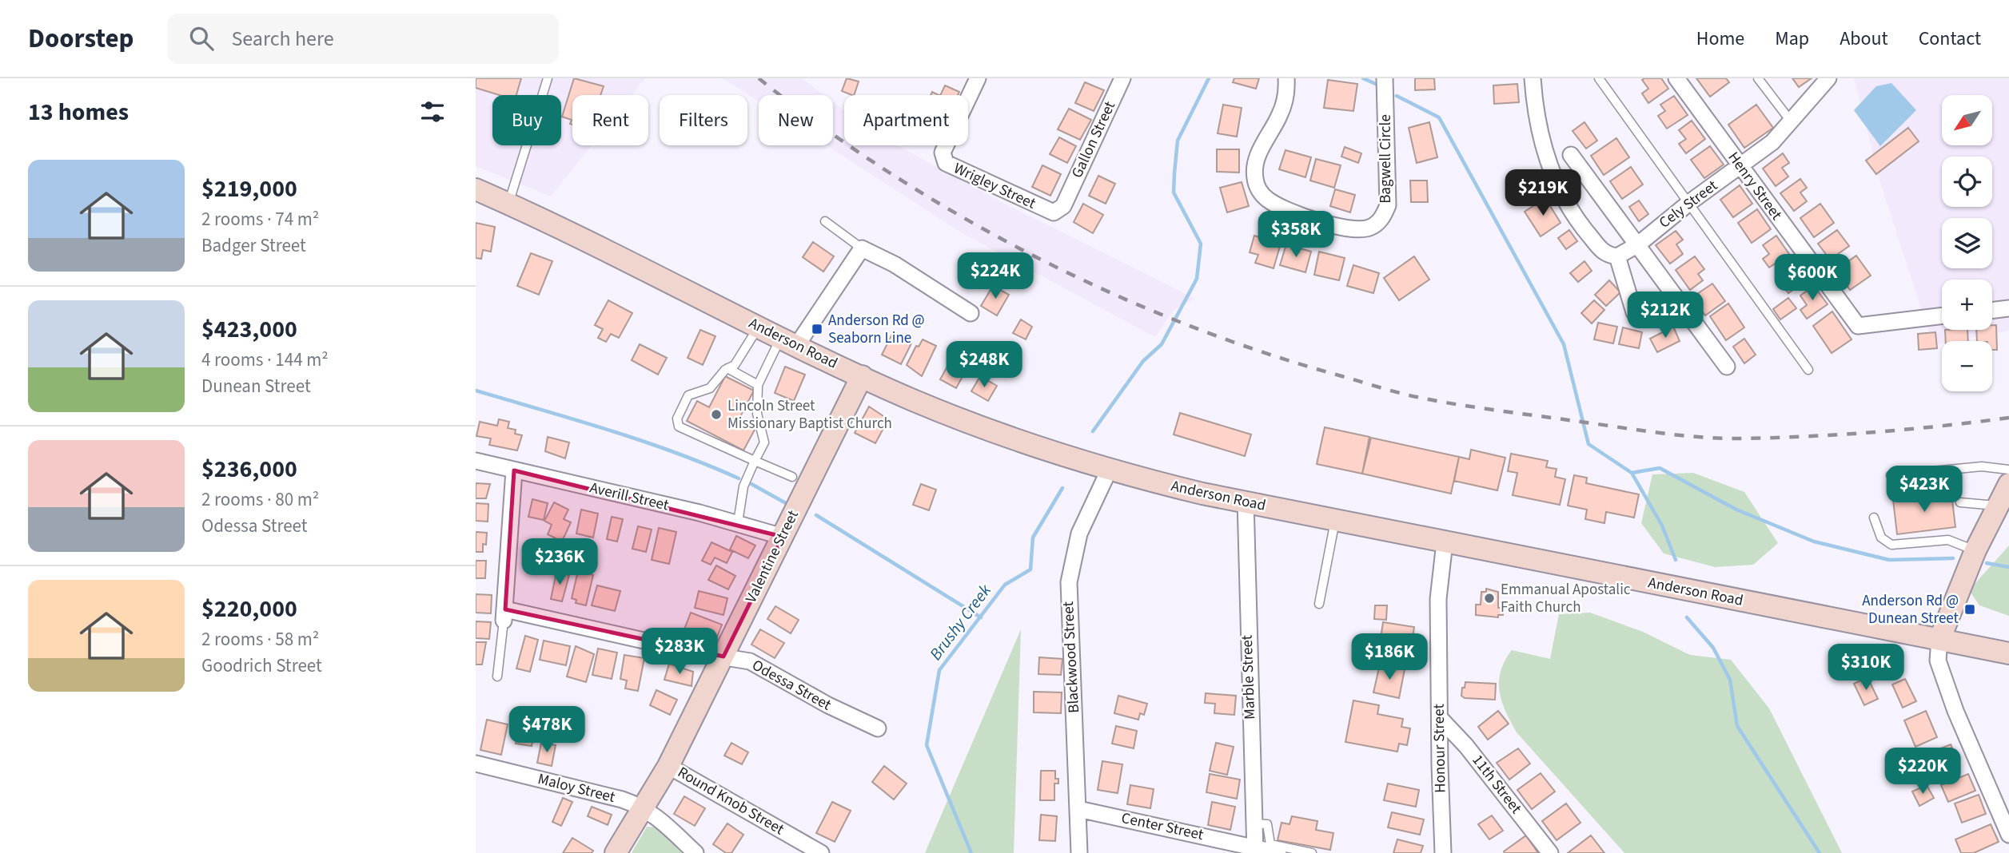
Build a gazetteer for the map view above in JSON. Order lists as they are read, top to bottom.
{
  "streets": {
    "main road": ["Anderson Road", "Valentine Street"],
    "street": [
      "Gallon Street",
      "Bagwell Circle",
      "Wrigley Street",
      "Henry Street",
      "Cely Street",
      "Averill Street",
      "Blackwood Street",
      "Marble Street",
      "Odessa Street",
      "Honour Street",
      "11th Street",
      "Maloy Street",
      "Round Knob Street",
      "Center Street"
    ]
  },
  "crossings": [
    ["Gallon Street", "Wrigley Street"],
    ["Henry Street", "Cely Street"],
    ["Anderson Road", "Valentine Street"],
    ["Anderson Road", "Blackwood Street"],
    ["Anderson Road", "Marble Street"],
    ["Anderson Road", "Honour Street"],
    ["Averill Street", "Valentine Street"],
    ["Valentine Street", "Odessa Street"],
    ["Valentine Street", "Maloy Street"],
    ["Valentine Street", "Round Knob Street"],
    ["Blackwood Street", "Center Street"],
    ["Marble Street", "Center Street"],
    ["Honour Street", "11th Street"]
  ],
  "water": ["Brushy Creek"],
  "places": {
    "transit": ["Anderson Rd @ Seaborn Line", "Anderson Rd @ Dunean Street"],
    "other": ["Lincoln Street Missionary Baptist Church", "Emmanual Apostalic Faith Church"]
  },
  "north": "bottom left",
  "page": {
    "header": "Doorstep",
    "search": "Search here",
    "nav": [
      "Home",
      "Map",
      "About",
      "Contact"
    ],
    "heading": "13 homes",
    "map_buttons": ["+", "−"],
    "chip": [
      "Buy",
      "Rent",
      "Filters",
      "New",
      "Apartment"
    ],
    "list": [
      {
        "name": "$219,000",
        "note": "2 rooms · 74 m² · Badger Street"
      },
      {
        "name": "$423,000",
        "note": "4 rooms · 144 m² · Dunean Street"
      },
      {
        "name": "$236,000",
        "note": "2 rooms · 80 m² · Odessa Street"
      },
      {
        "name": "$220,000",
        "note": "2 rooms · 58 m² · Goodrich Street"
      }
    ],
    "price": [
      "$219K",
      "$358K",
      "$224K",
      "$600K",
      "$212K",
      "$248K",
      "$423K",
      "$236K",
      "$283K",
      "$186K",
      "$310K",
      "$478K",
      "$220K"
    ]
  }
}
